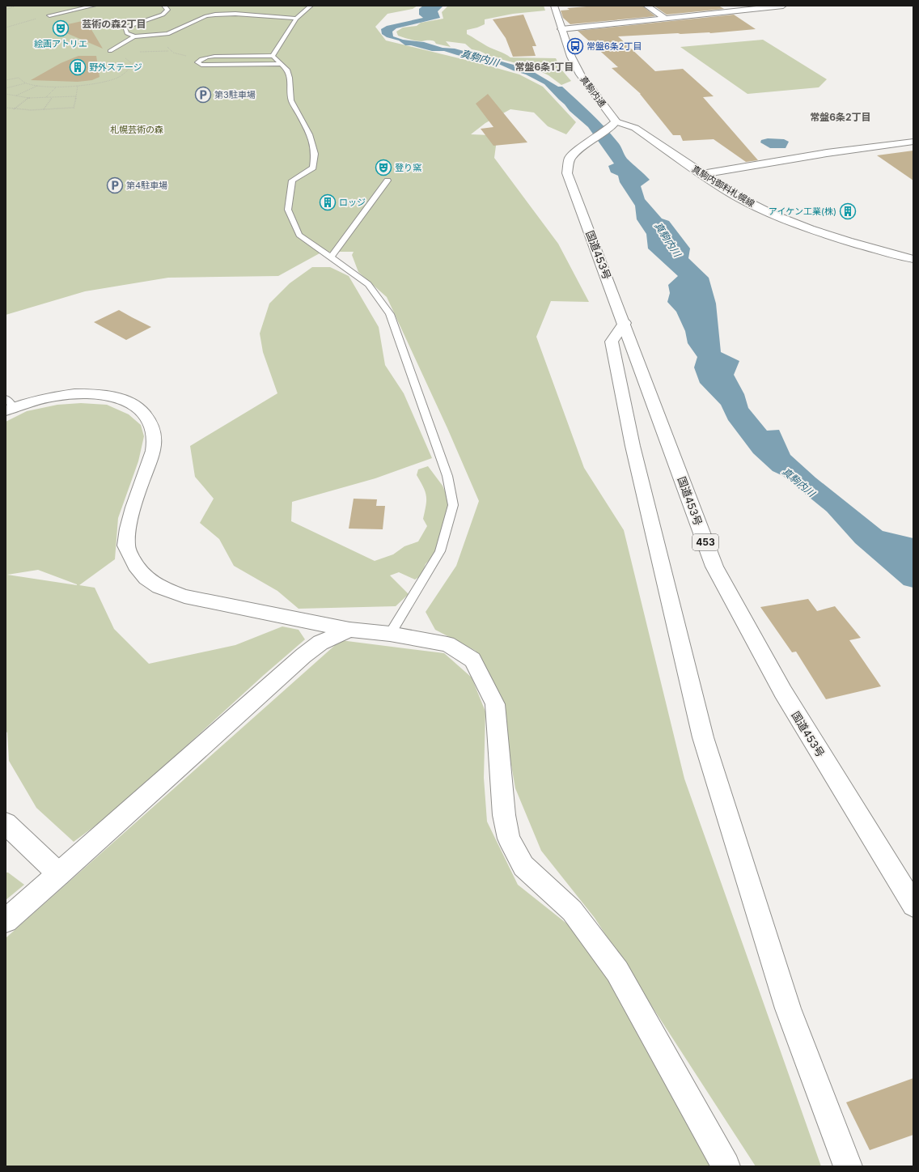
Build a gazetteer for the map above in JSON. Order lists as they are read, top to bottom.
{
  "streets": {
    "main road": [
      "真駒内通",
      "真駒内御料札幌線",
      "国道453号",
      "453"
    ]
  },
  "crossings": [
    ["真駒内通", "真駒内御料札幌線"],
    ["真駒内通", "国道453号"],
    ["真駒内御料札幌線", "国道453号"]
  ],
  "districts": ["芸術の森2丁目", "常盤6条1丁目", "常盤6条2丁目"],
  "water": ["真駒内川"],
  "parks": ["札幌芸術の森"],
  "places": {
    "theatre": ["絵画アトリエ", "登り窯"],
    "bus stop": ["常盤6条2丁目"],
    "building": ["野外ステージ", "ロッジ", "アイケン工業(株)"],
    "parking": ["第3駐車場", "第4駐車場"]
  }
}
